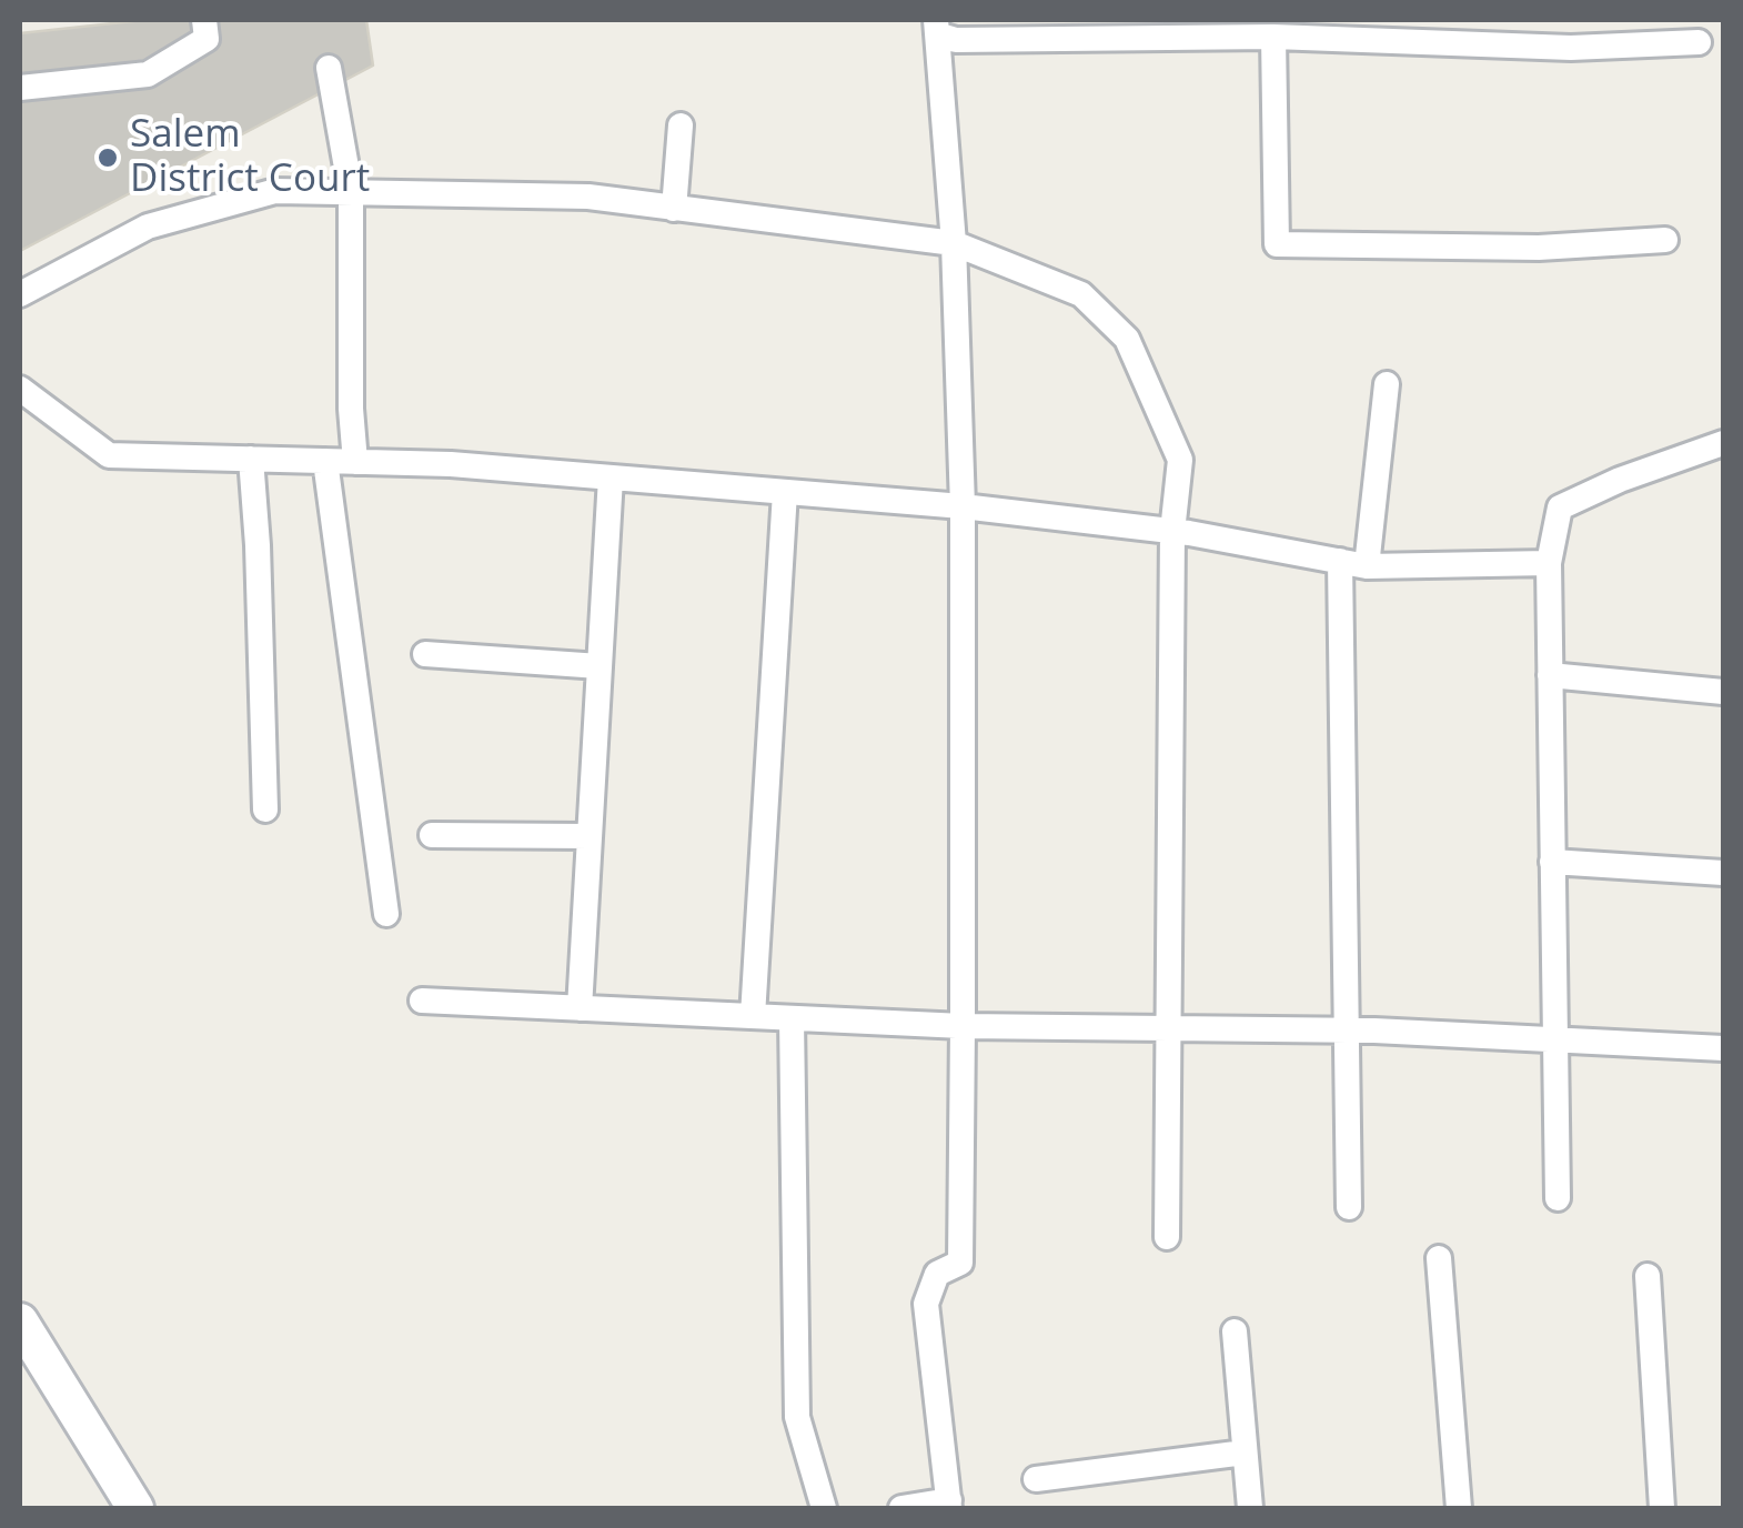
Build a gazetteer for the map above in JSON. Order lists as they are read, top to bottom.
{
  "places": ["Salem District Court"]
}
